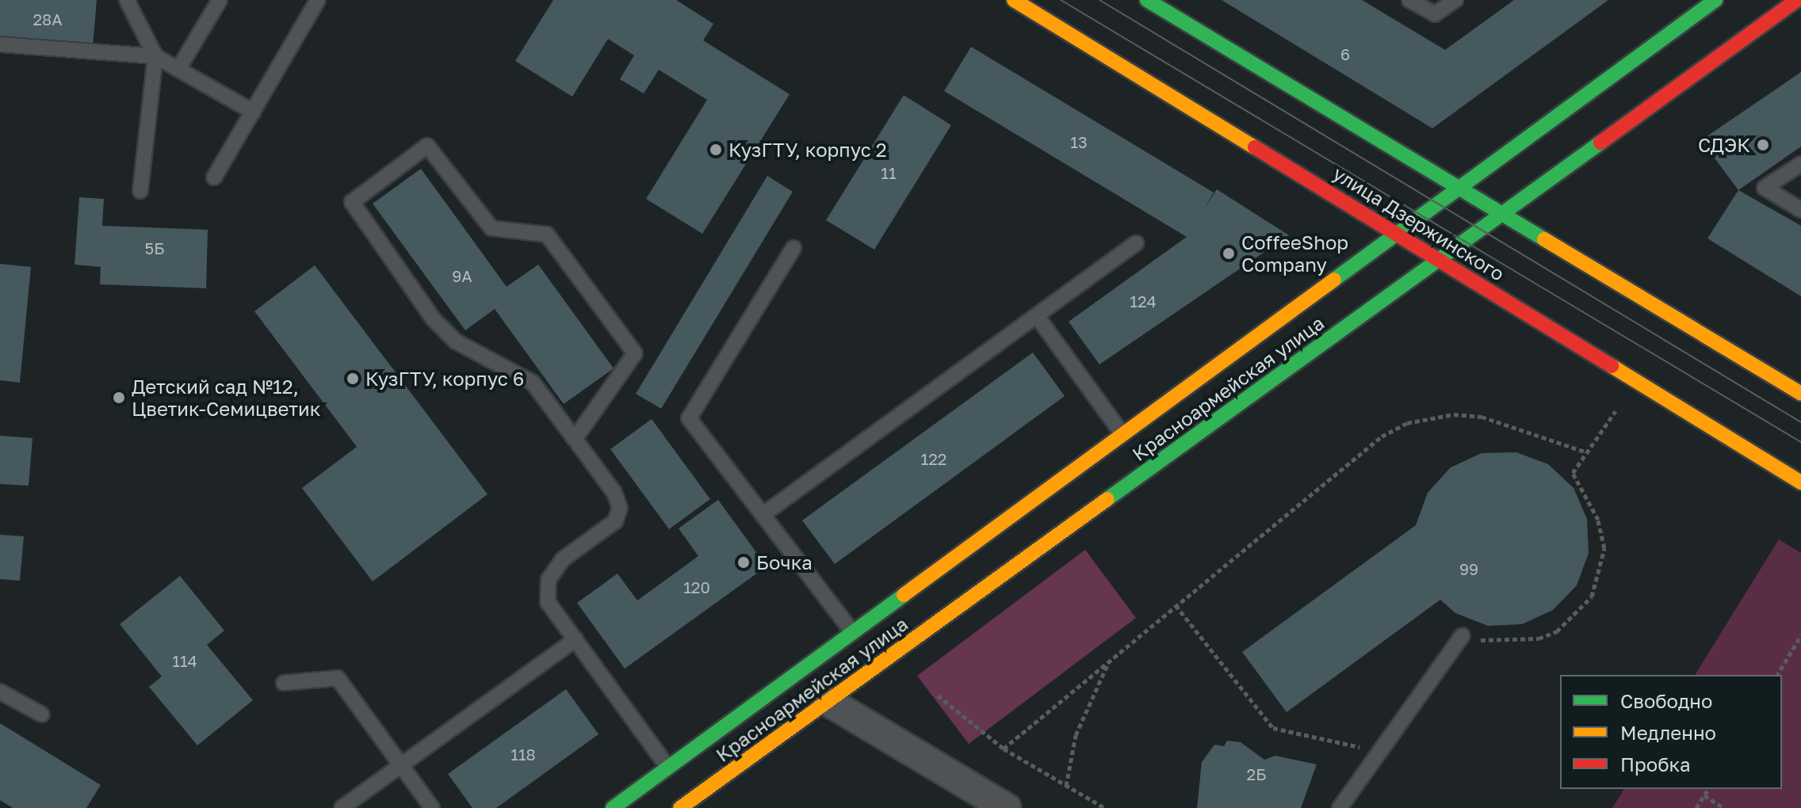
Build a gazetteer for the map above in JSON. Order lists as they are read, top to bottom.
{
  "streets": {
    "main road": ["улица Дзержинского", "Красноармейская улица"]
  },
  "crossings": [
    ["улица Дзержинского", "Красноармейская улица"]
  ],
  "places": [
    "СДЭК",
    "КузГТУ, корпус 2",
    "CoffeeShop Company",
    "КузГТУ, корпус 6",
    "Детский сад №12, Цветик-Семицветик",
    "Бочка"
  ],
  "house_numbers": [
    "28А",
    "6",
    "13",
    "11",
    "5Б",
    "9А",
    "124",
    "122",
    "99",
    "120",
    "114",
    "118",
    "2Б"
  ],
  "legend": ["Свободно", "Медленно", "Пробка"]
}
